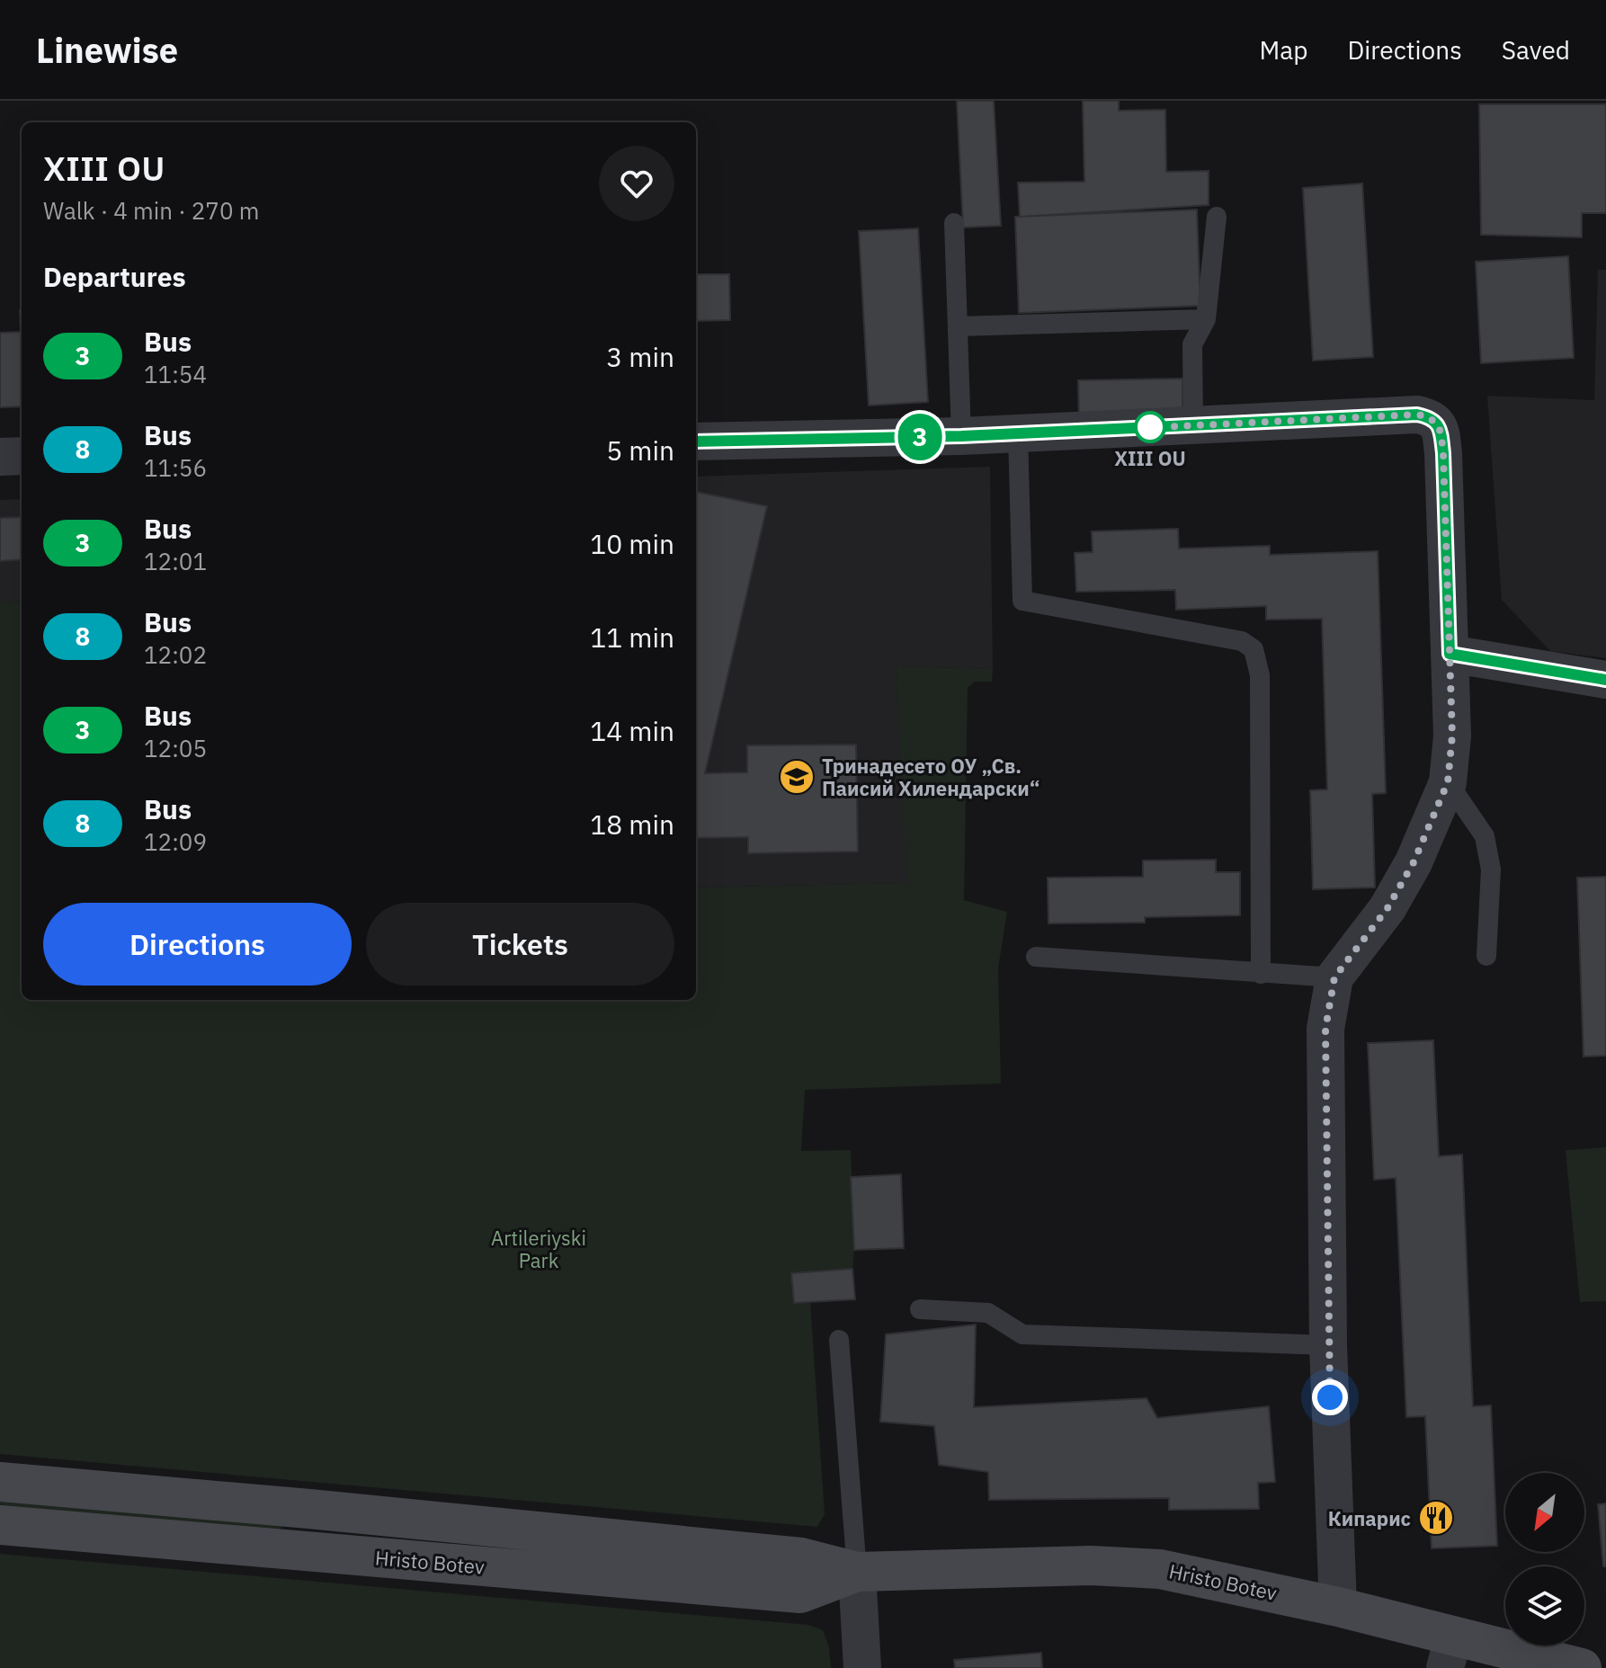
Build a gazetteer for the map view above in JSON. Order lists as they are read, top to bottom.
{
  "streets": {
    "street": ["Hristo Botev"]
  },
  "parks": ["Artileriyski Park"],
  "places": {
    "other": ["XIII OU"],
    "school or university": ["Тринадесето ОУ „Св. Паисий Хилендарски“"],
    "restaurant": ["Кипарис"]
  },
  "lines": ["bus line 3"],
  "north": "bottom left",
  "page": {
    "header": "Linewise",
    "nav": ["Map", "Directions", "Saved"],
    "on_map": "3",
    "heading": [
      ["XIII OU", "Walk · 4 min · 270 m"],
      "Departures"
    ],
    "list": [
      {
        "mark": "3",
        "name": "Bus",
        "note": "11:54",
        "value": "3 min"
      },
      {
        "mark": "8",
        "name": "Bus",
        "note": "11:56",
        "value": "5 min"
      },
      {
        "mark": "3",
        "name": "Bus",
        "note": "12:01",
        "value": "10 min"
      },
      {
        "mark": "8",
        "name": "Bus",
        "note": "12:02",
        "value": "11 min"
      },
      {
        "mark": "3",
        "name": "Bus",
        "note": "12:05",
        "value": "14 min"
      },
      {
        "mark": "8",
        "name": "Bus",
        "note": "12:09",
        "value": "18 min"
      }
    ],
    "buttons": ["Directions", "Tickets"]
  }
}
